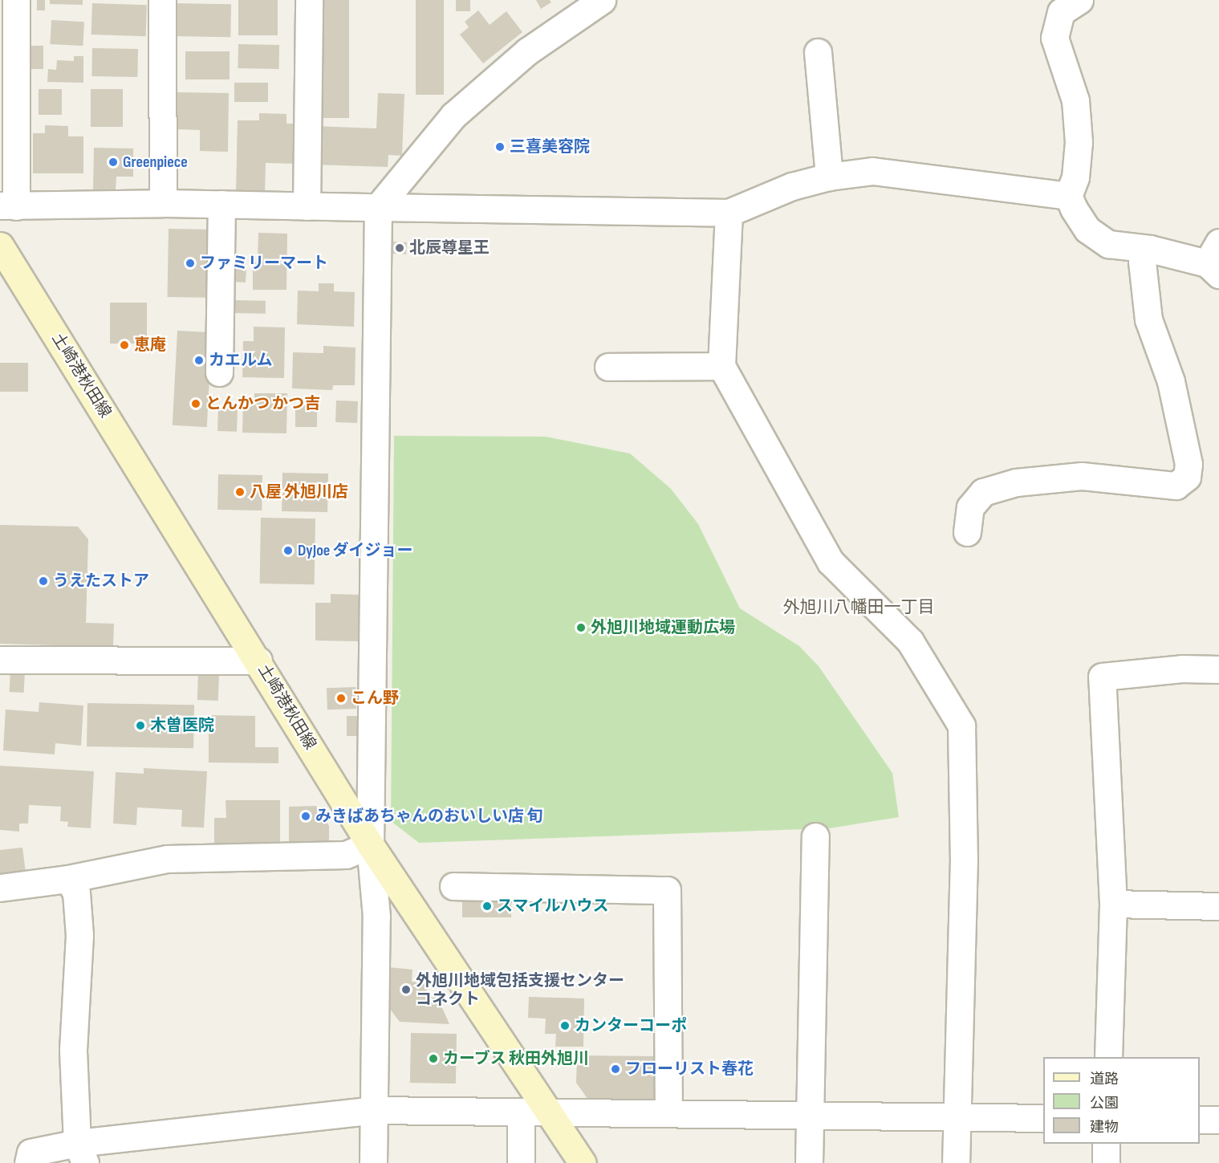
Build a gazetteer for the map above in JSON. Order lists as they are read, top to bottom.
{
  "streets": {
    "main road": ["土崎港秋田線"]
  },
  "districts": ["外旭川八幡田一丁目"],
  "places": [
    "三喜美容院",
    "Greenpiece",
    "北辰尊星王",
    "ファミリーマート",
    "恵庵",
    "カエルム",
    "とんかつ かつ吉",
    "八屋 外旭川店",
    "DyJoe ダイジョー",
    "うえたストア",
    "外旭川地域運動広場",
    "こん野",
    "木曽医院",
    "みきばあちゃんのおいしい店 旬",
    "スマイルハウス",
    "外旭川地域包括支援センター コネクト",
    "カンターコーポ",
    "カーブス 秋田外旭川",
    "フローリスト春花"
  ],
  "legend": ["道路", "公園", "建物"]
}
